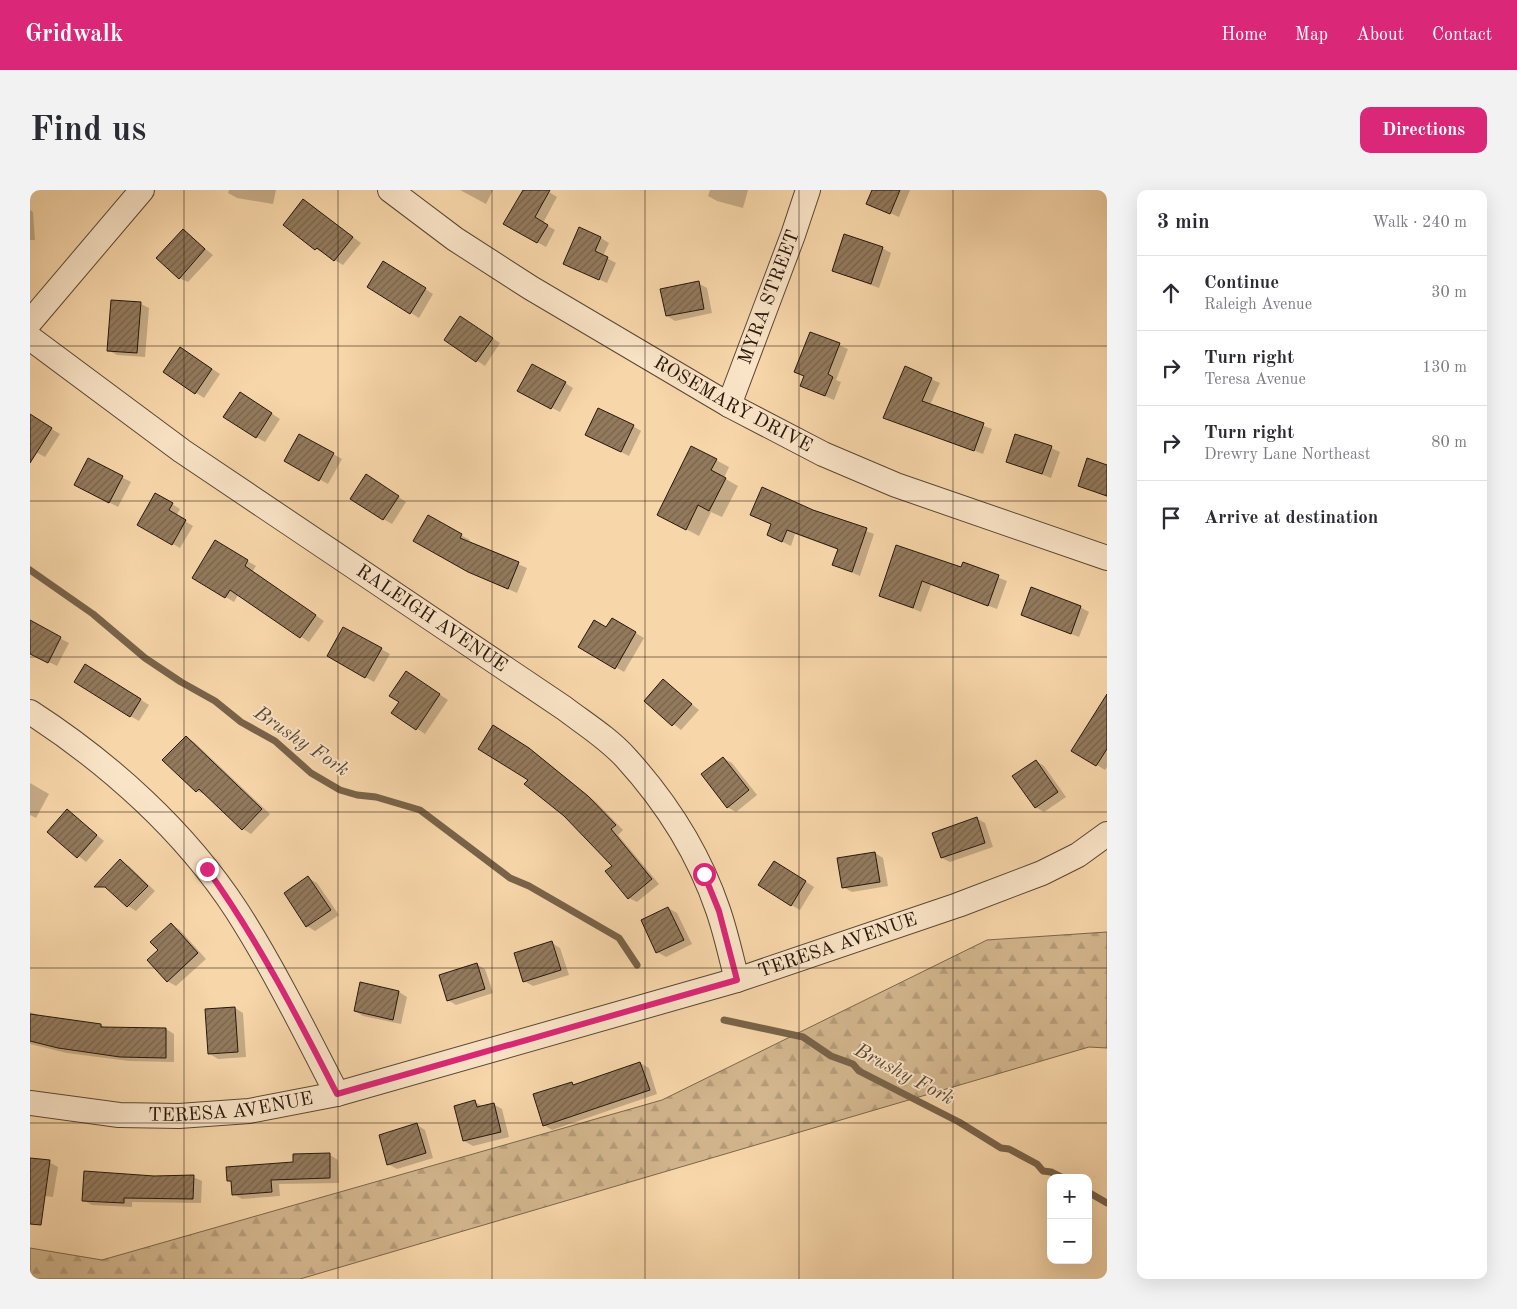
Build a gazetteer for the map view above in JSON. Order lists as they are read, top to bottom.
{
  "streets": {
    "street": [
      "MYRA STREET",
      "ROSEMARY DRIVE",
      "RALEIGH AVENUE",
      "TERESA AVENUE"
    ]
  },
  "crossings": [
    ["MYRA STREET", "ROSEMARY DRIVE"],
    ["RALEIGH AVENUE", "TERESA AVENUE"]
  ],
  "water": ["Brushy Fork"],
  "page": {
    "header": "Gridwalk",
    "nav": [
      "Home",
      "Map",
      "About",
      "Contact"
    ],
    "buttons": "Directions",
    "title": "Find us",
    "heading": ["3 min", "Walk · 240 m"],
    "list": [
      ["Continue", "Raleigh Avenue", "30 m"],
      ["Turn right", "Teresa Avenue", "130 m"],
      ["Turn right", "Drewry Lane Northeast", "80 m"],
      "Arrive at destination"
    ],
    "map_buttons": ["+", "−"]
  }
}
